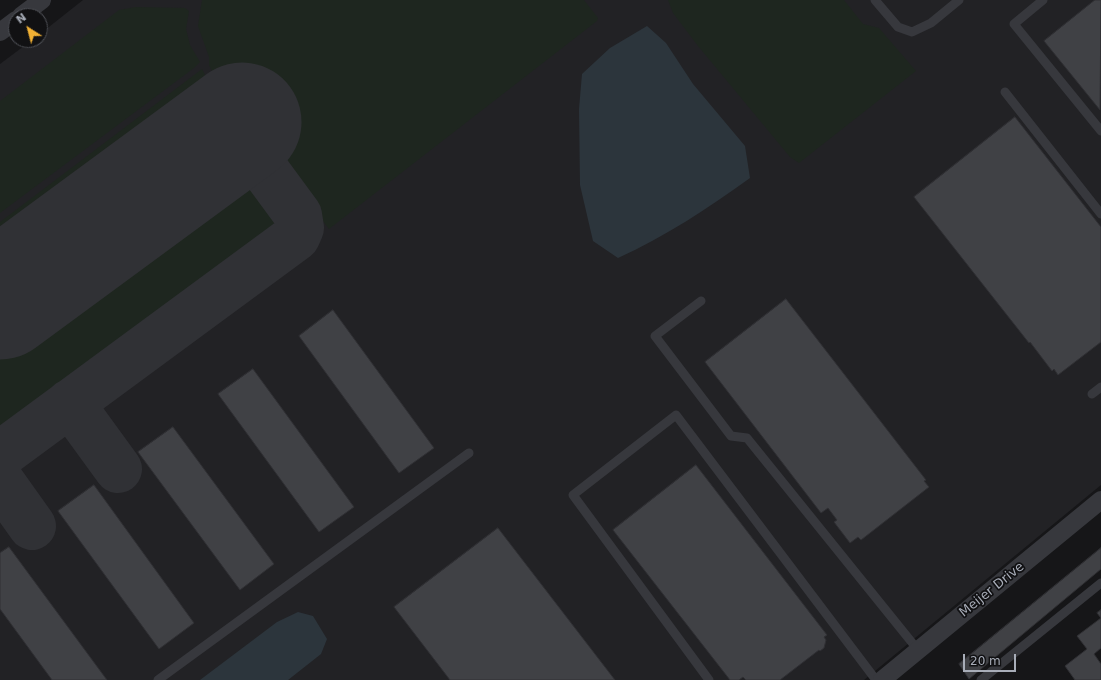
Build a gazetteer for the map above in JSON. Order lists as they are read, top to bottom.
{
  "streets": {
    "street": ["Meijer Drive"]
  },
  "scale_bar": "20 m",
  "north": "top left"
}
